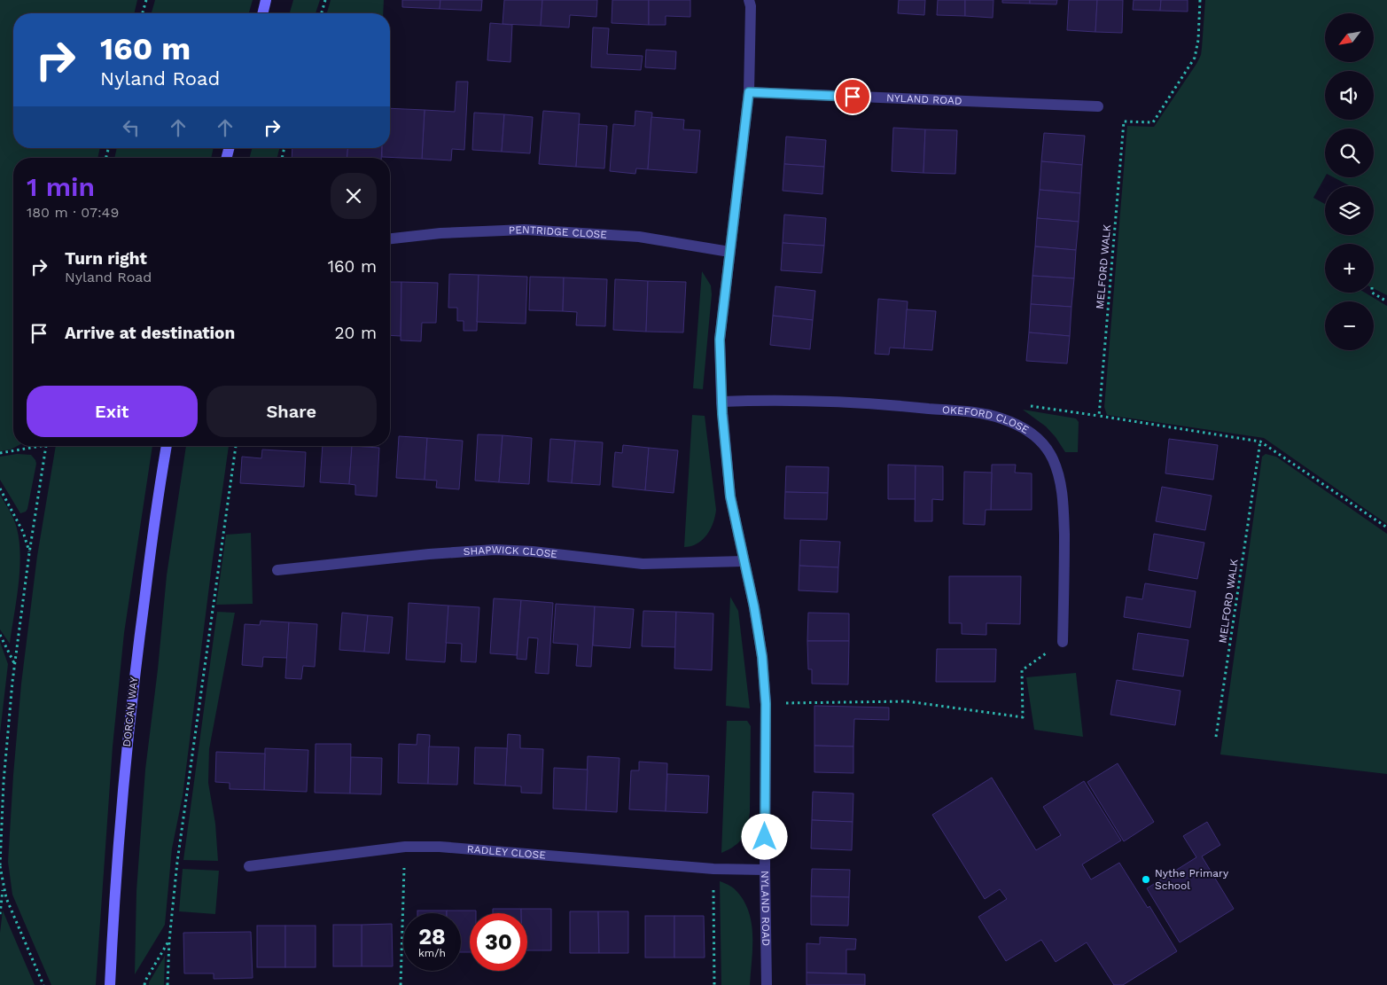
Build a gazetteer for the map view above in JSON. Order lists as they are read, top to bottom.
{
  "streets": {
    "main road": ["DORCAN WAY"],
    "street": [
      "NYLAND ROAD",
      "PENTRIDGE CLOSE",
      "OKEFORD CLOSE",
      "SHAPWICK CLOSE",
      "RADLEY CLOSE"
    ],
    "path": ["MELFORD WALK"]
  },
  "crossings": [
    ["NYLAND ROAD", "PENTRIDGE CLOSE"],
    ["NYLAND ROAD", "OKEFORD CLOSE"],
    ["NYLAND ROAD", "SHAPWICK CLOSE"],
    ["NYLAND ROAD", "RADLEY CLOSE"]
  ],
  "places": ["Nythe Primary School"],
  "north": "bottom left",
  "page": {
    "map_buttons": ["+", "−"],
    "turn": ["160 m", "Nyland Road"],
    "heading": ["1 min", "180 m · 07:49"],
    "list": [
      {
        "name": "Turn right",
        "note": "Nyland Road",
        "value": "160 m"
      },
      {
        "name": "Arrive at destination",
        "value": "20 m"
      }
    ],
    "buttons": ["Exit", "Share"],
    "speed": "28 km/h",
    "limit": "30"
  }
}
